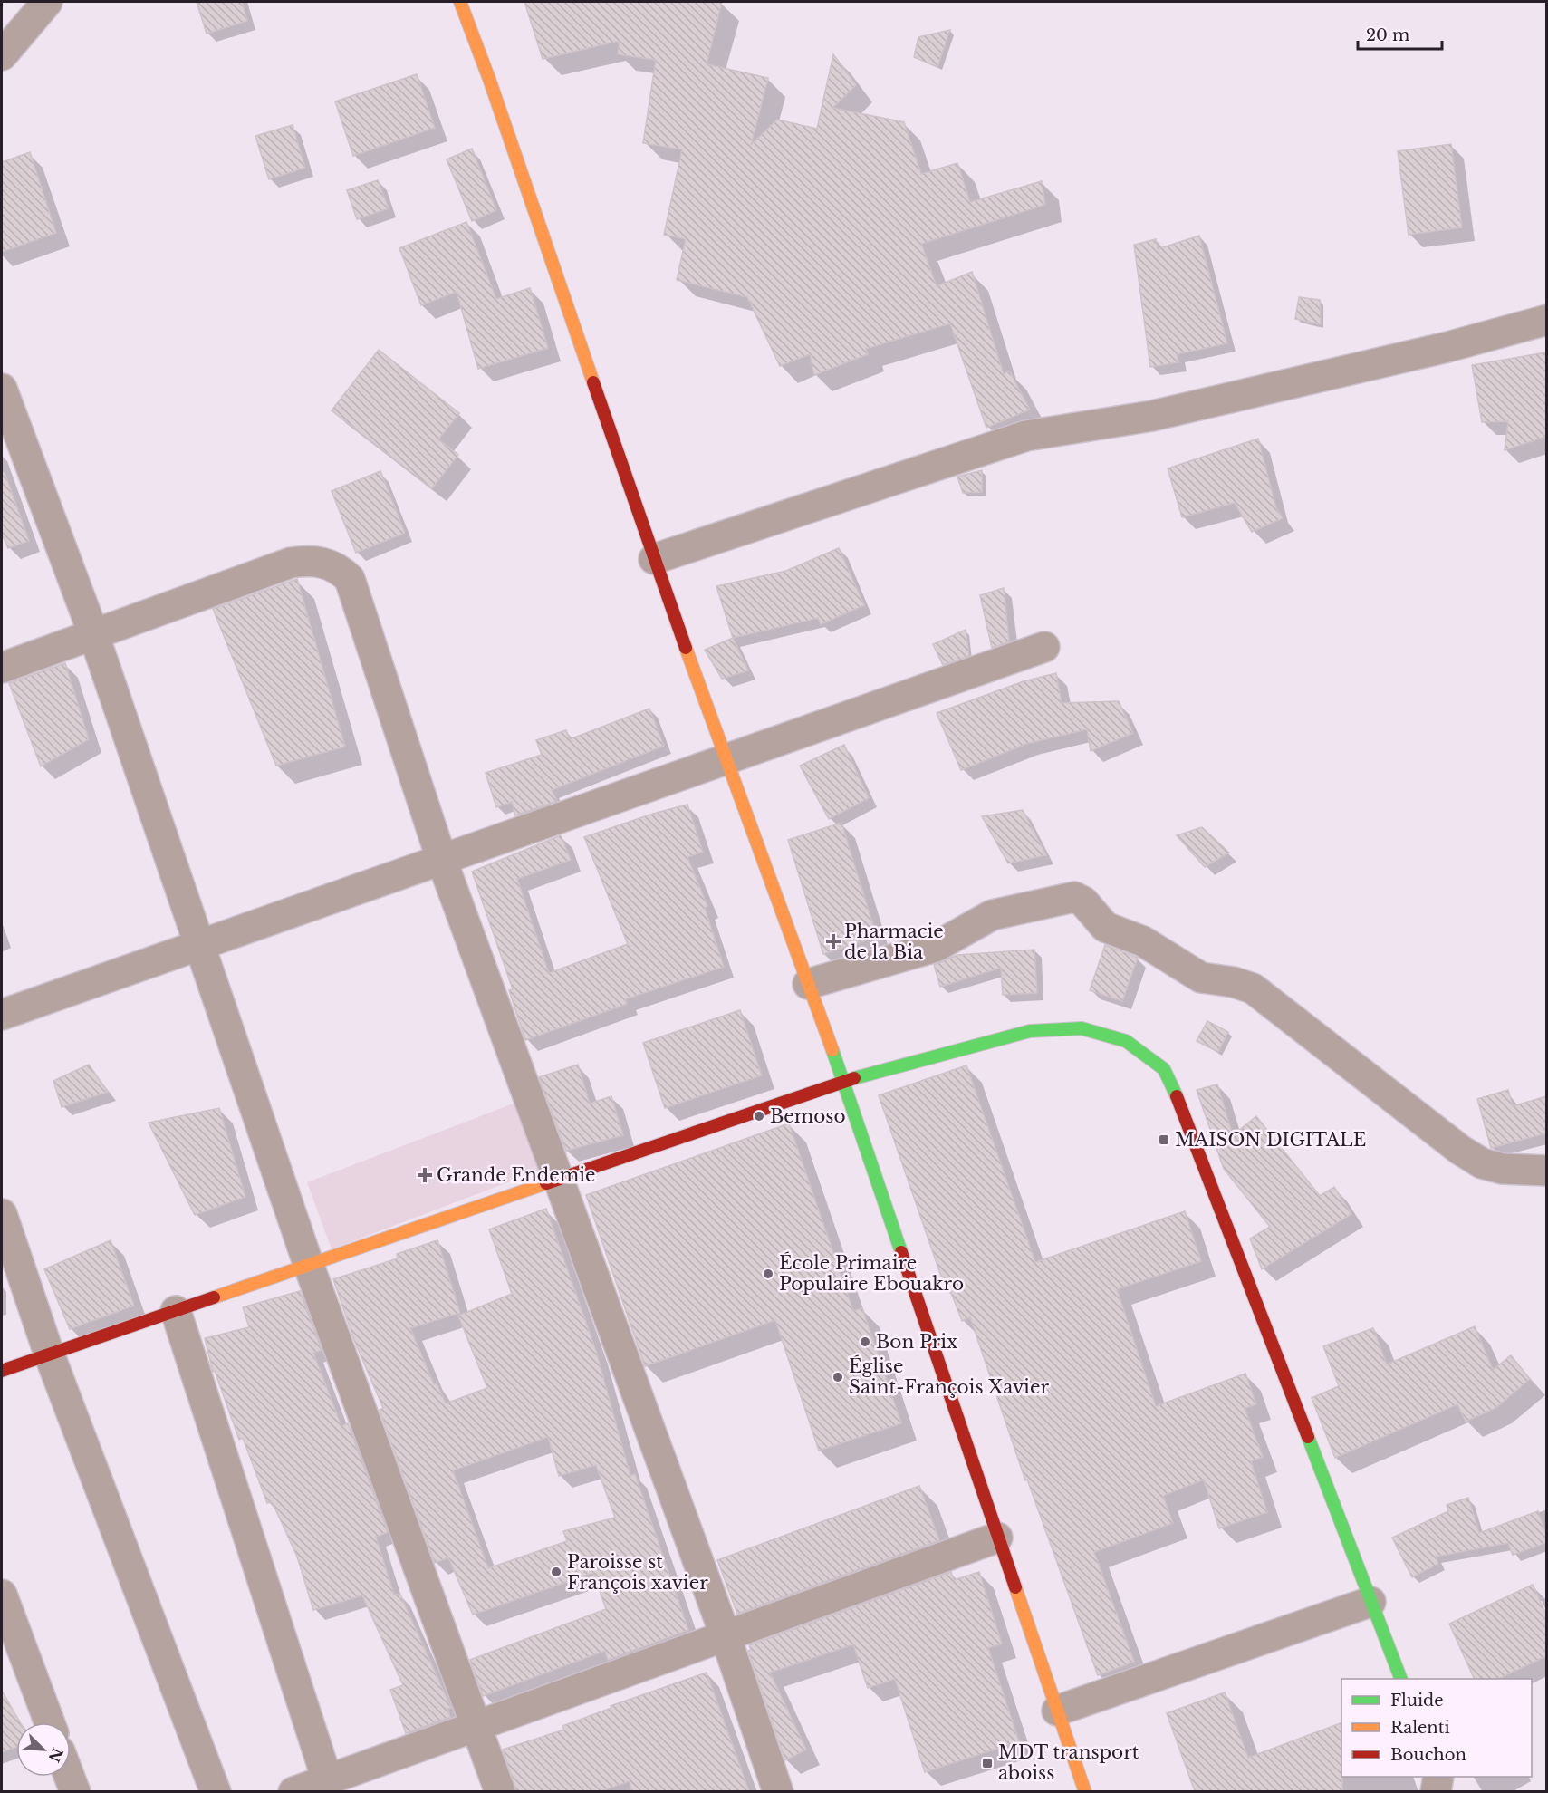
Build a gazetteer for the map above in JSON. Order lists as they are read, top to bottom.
{
  "places": {
    "health": ["Pharmacie de la Bia", "Grande Endemie"],
    "other": [
      "Bemoso",
      "École Primaire Populaire Ebouakro",
      "Bon Prix",
      "Église Saint-François Xavier",
      "Paroisse st François xavier"
    ],
    "transit": ["MAISON DIGITALE", "MDT transport aboiss"]
  },
  "legend": ["Fluide", "Ralenti", "Bouchon"],
  "scale_bar": "20 m",
  "north": "bottom right"
}
